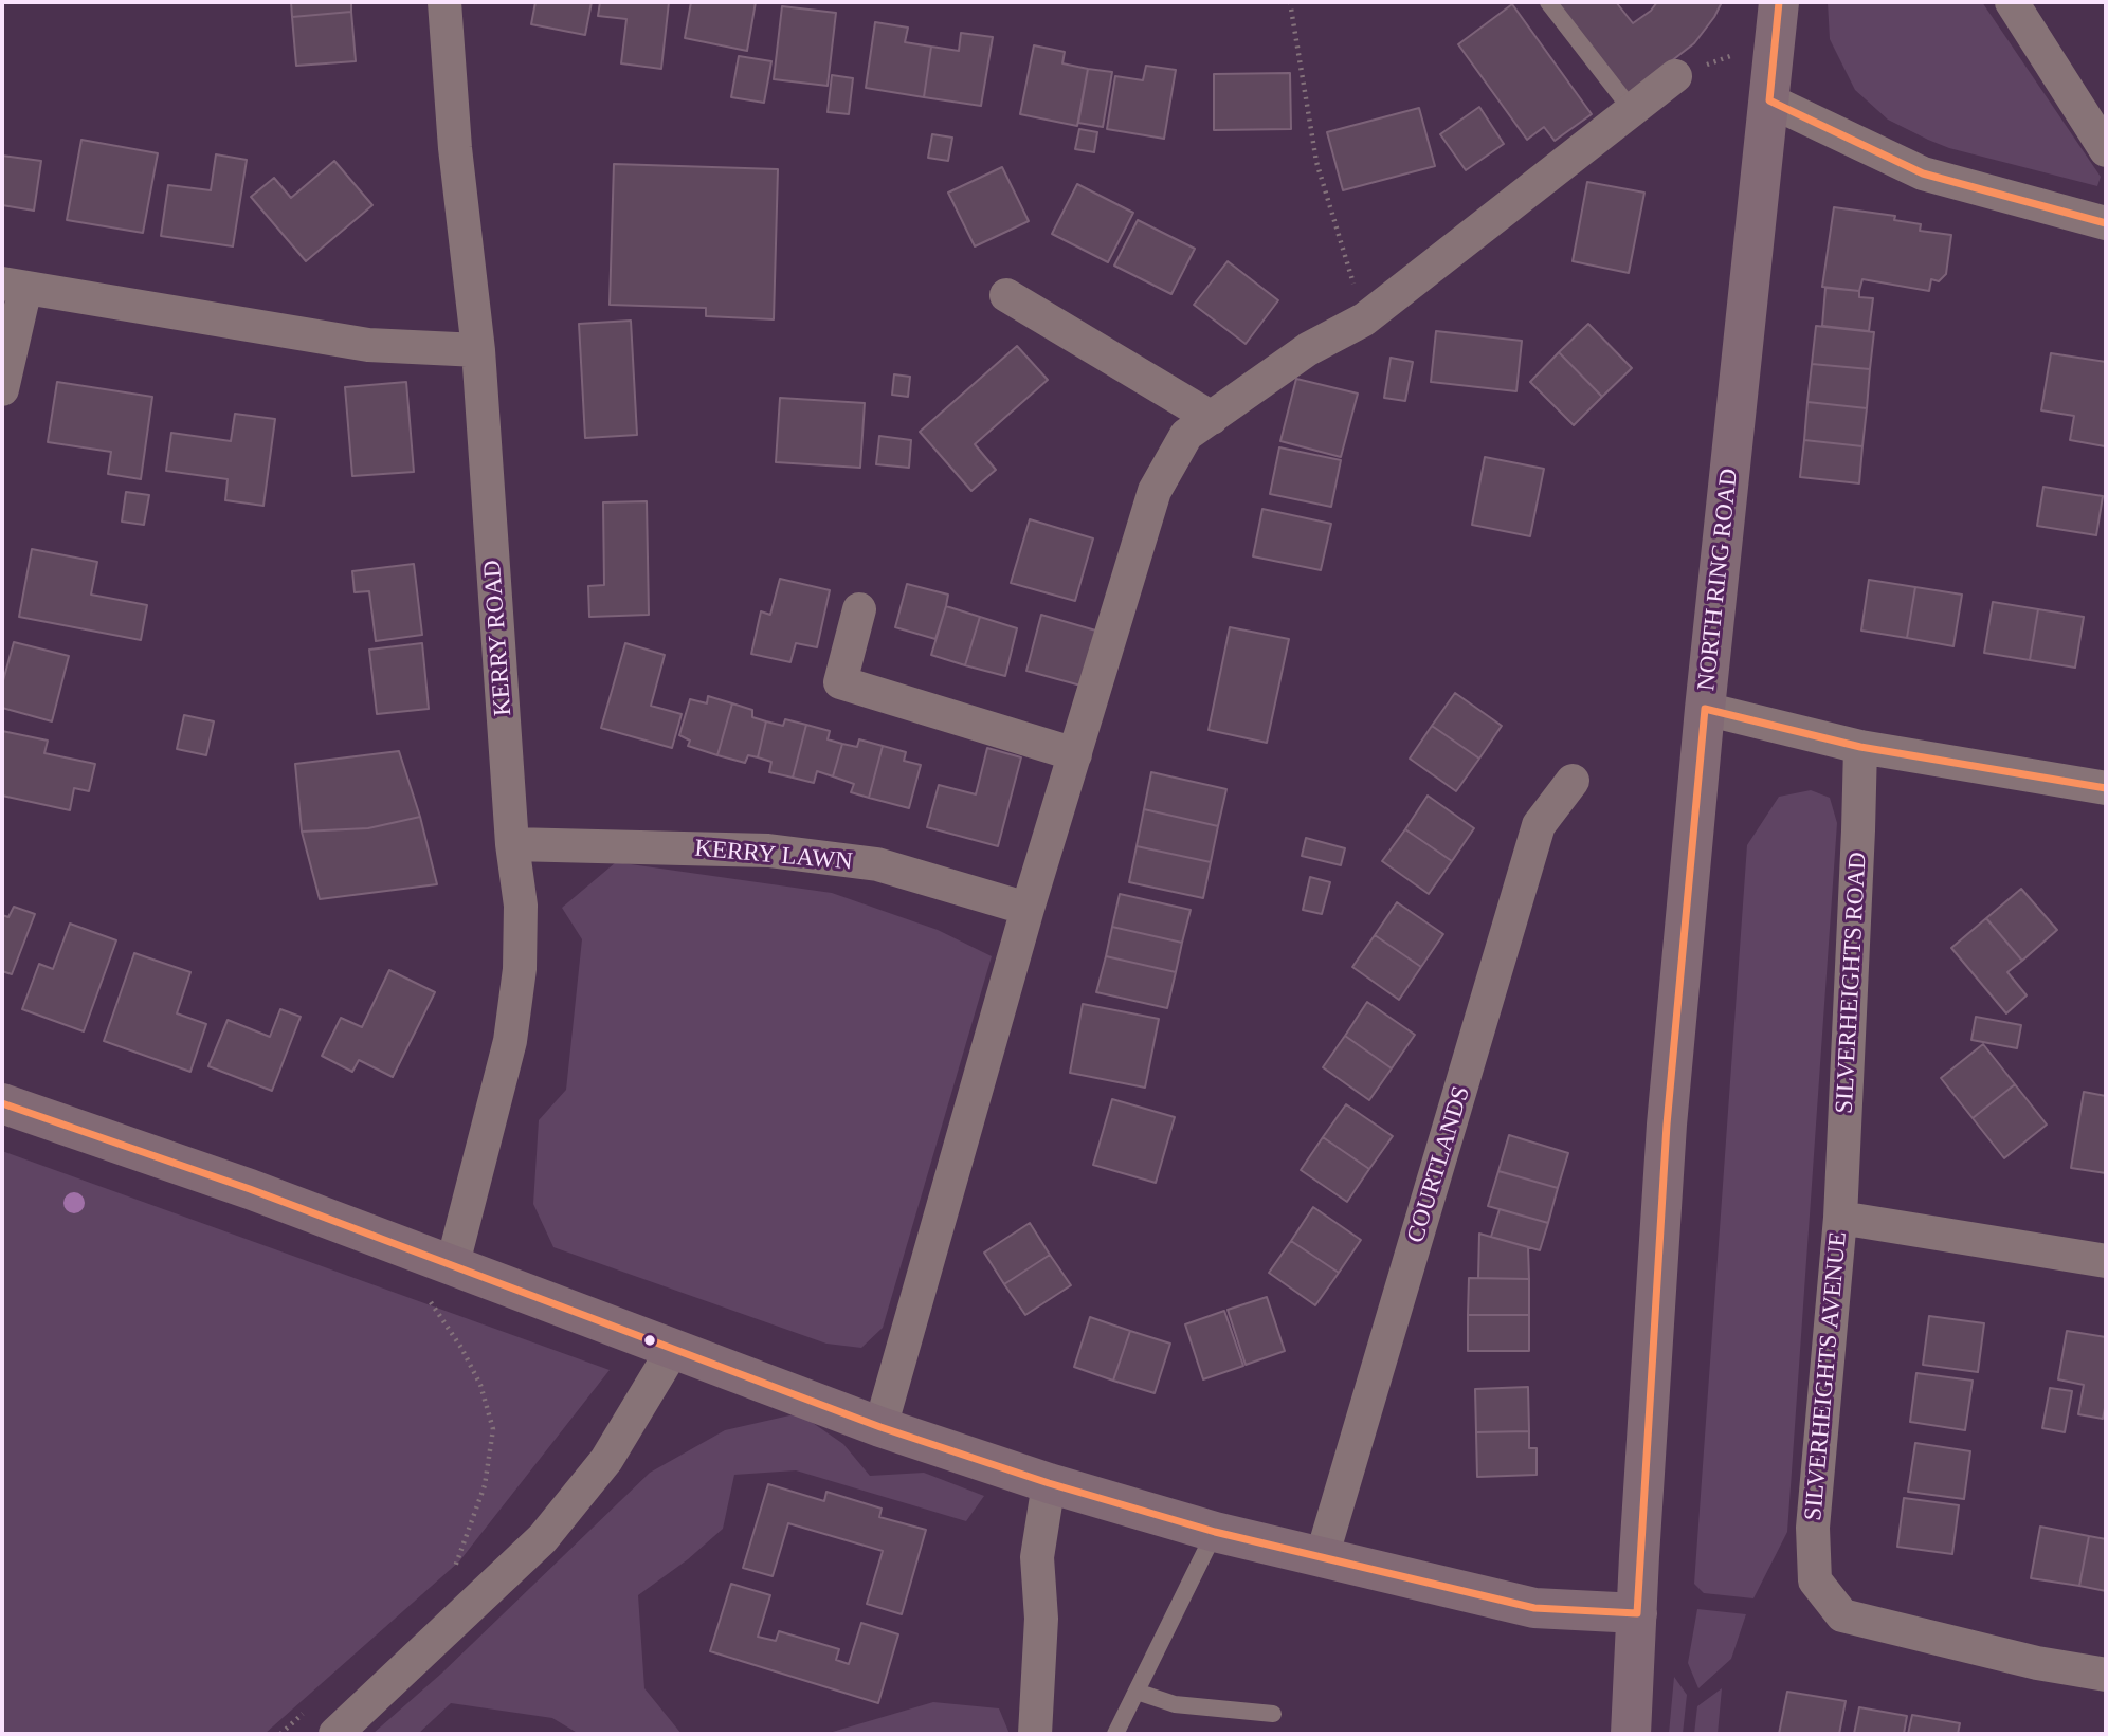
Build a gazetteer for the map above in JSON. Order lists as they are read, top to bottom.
{
  "streets": {
    "main road": ["NORTH RING ROAD"],
    "street": [
      "KERRY ROAD",
      "KERRY LAWN",
      "SILVERHEIGHTS ROAD",
      "COURTLANDS",
      "SILVERHEIGHTS AVENUE"
    ]
  },
  "crossings": [
    ["KERRY ROAD", "KERRY LAWN"],
    ["SILVERHEIGHTS ROAD", "SILVERHEIGHTS AVENUE"]
  ]
}
